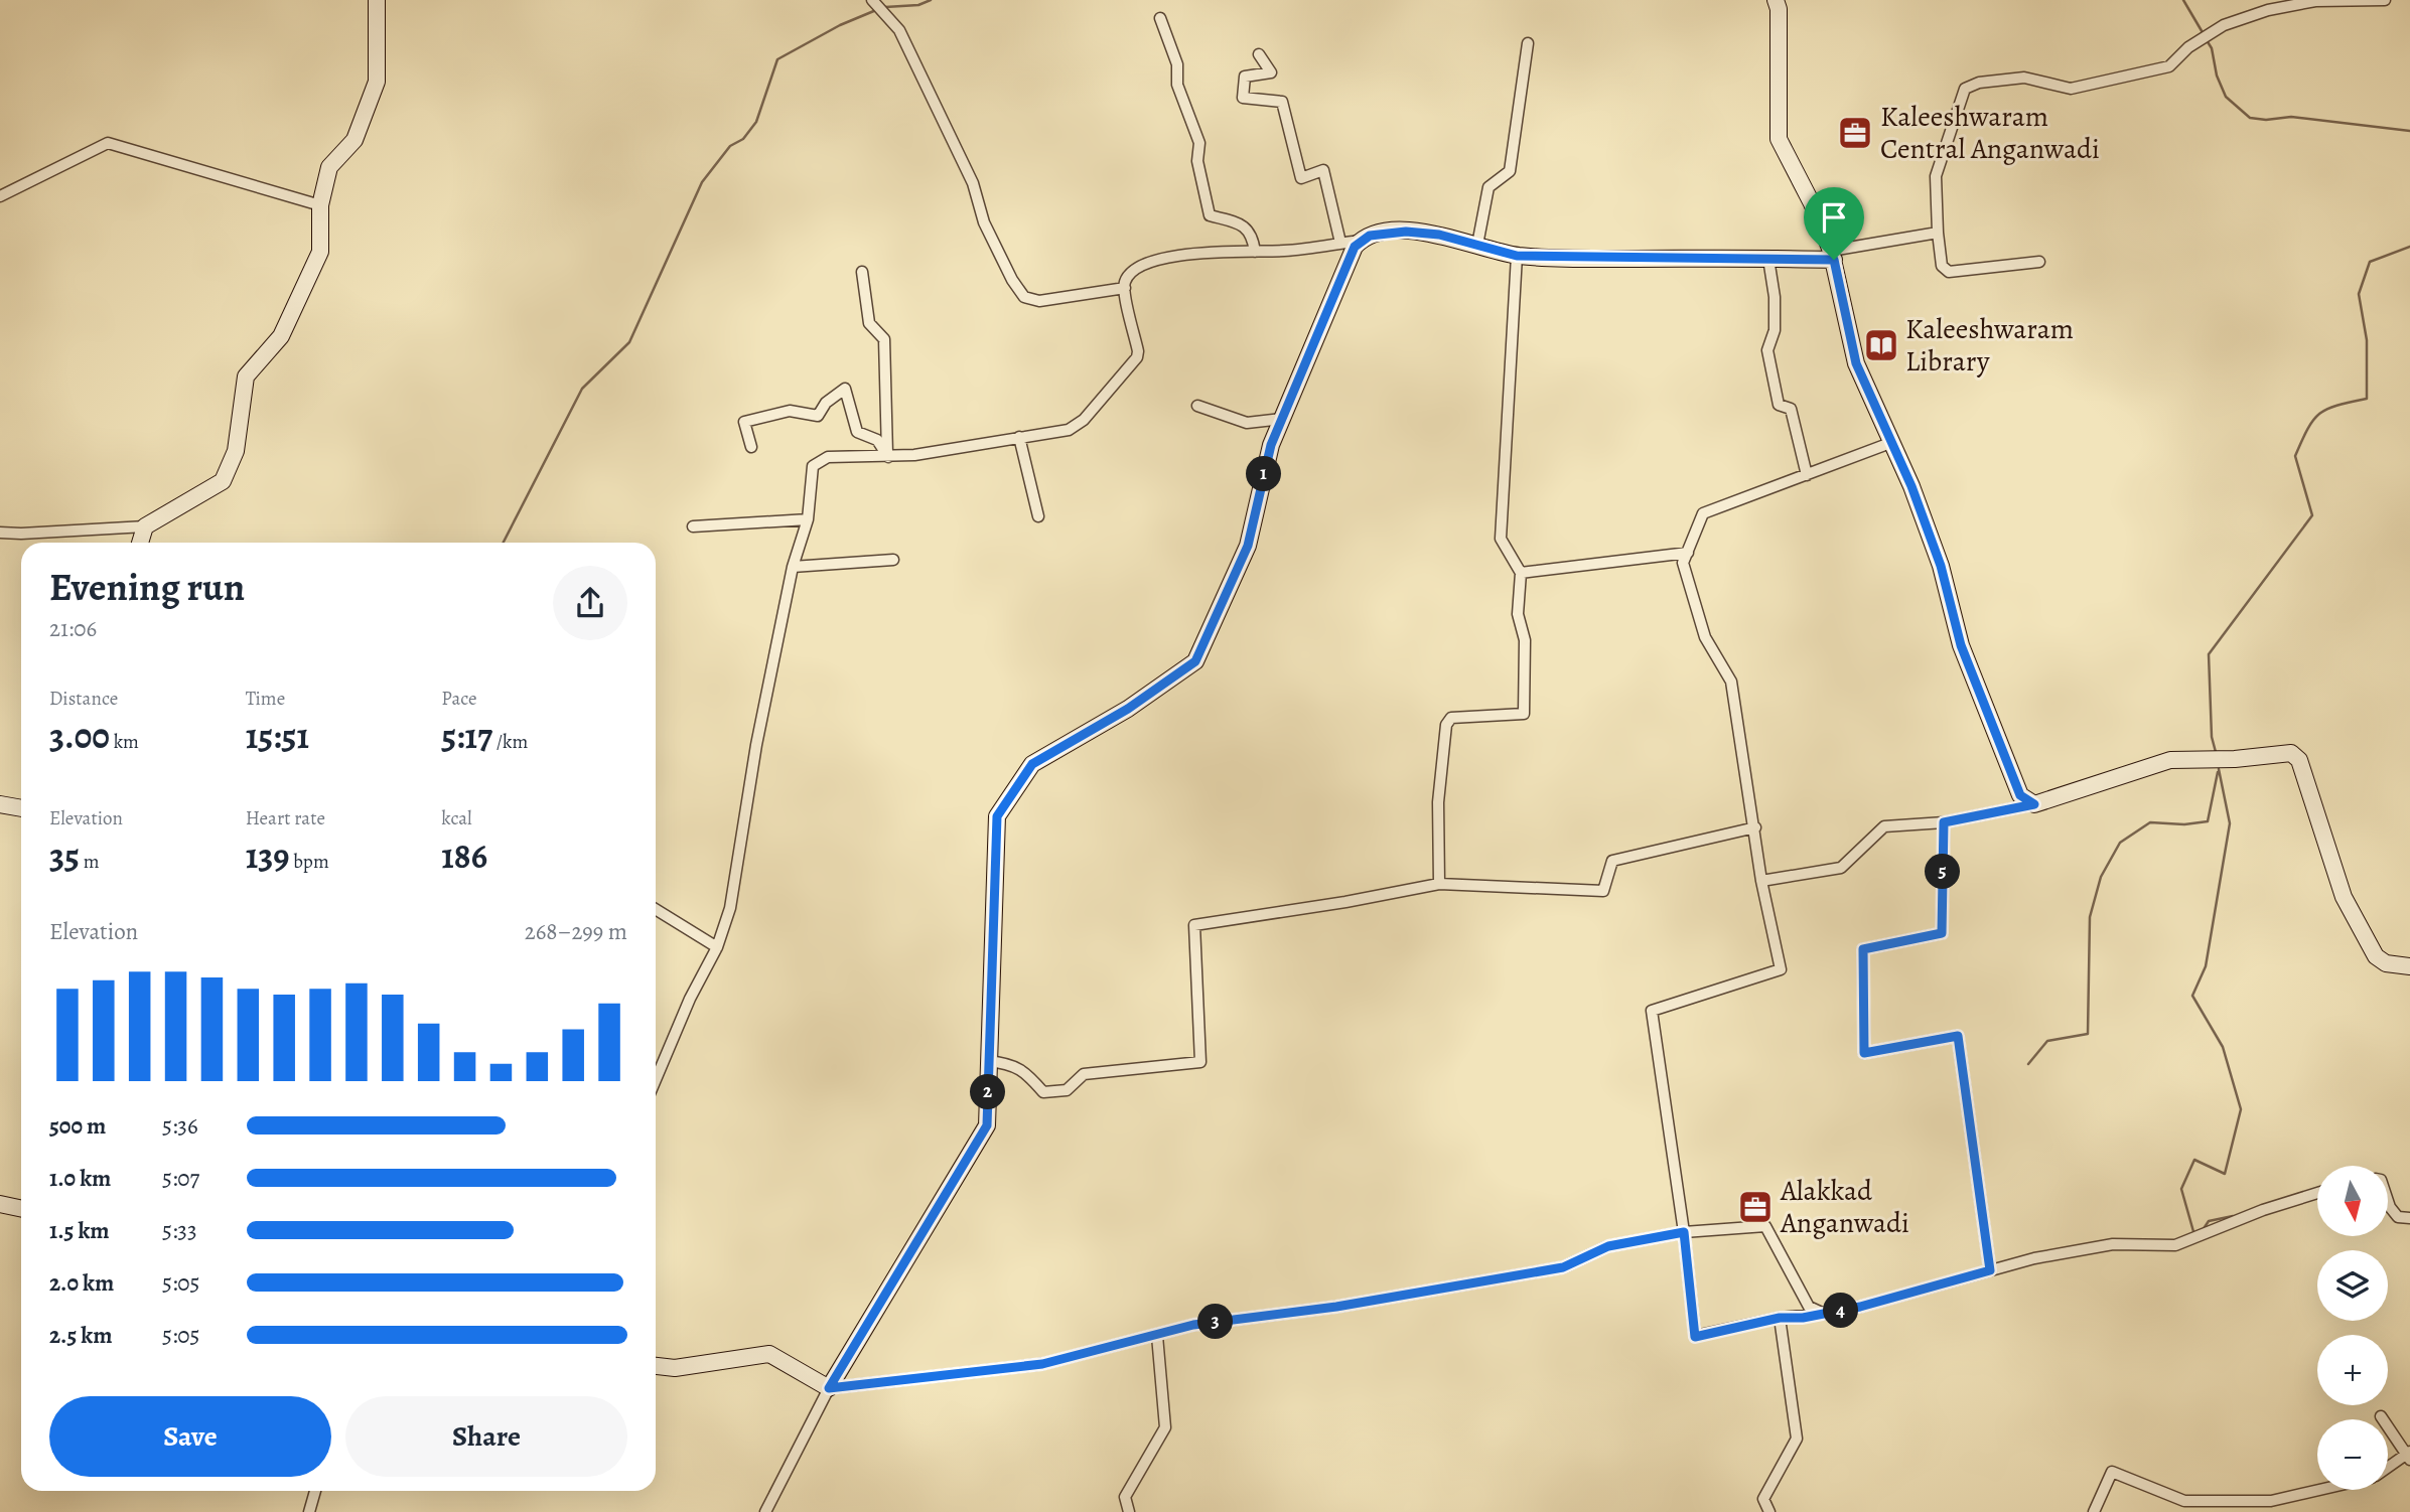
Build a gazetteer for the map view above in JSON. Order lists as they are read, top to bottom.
{
  "places": {
    "office": ["Kaleeshwaram Central Anganwadi", "Alakkad Anganwadi"],
    "library": ["Kaleeshwaram Library"]
  },
  "north": "bottom",
  "page": {
    "pins": [
      "1",
      "5",
      "2",
      "4",
      "3"
    ],
    "heading": ["Evening run", "21:06"],
    "stats": [
      ["Distance", "3.00 km"],
      ["Time", "15:51"],
      ["Pace", "5:17 /km"],
      ["Elevation", "35 m"],
      ["Heart rate", "139 bpm"],
      ["kcal", "186"]
    ],
    "chart": ["Elevation", "268–299 m"],
    "list": [
      {
        "name": "500 m",
        "note": "5:36"
      },
      {
        "name": "1.0 km",
        "note": "5:07"
      },
      {
        "name": "1.5 km",
        "note": "5:33"
      },
      {
        "name": "2.0 km",
        "note": "5:05"
      },
      {
        "name": "2.5 km",
        "note": "5:05"
      }
    ],
    "map_buttons": ["+", "−"],
    "buttons": ["Save", "Share"]
  }
}
